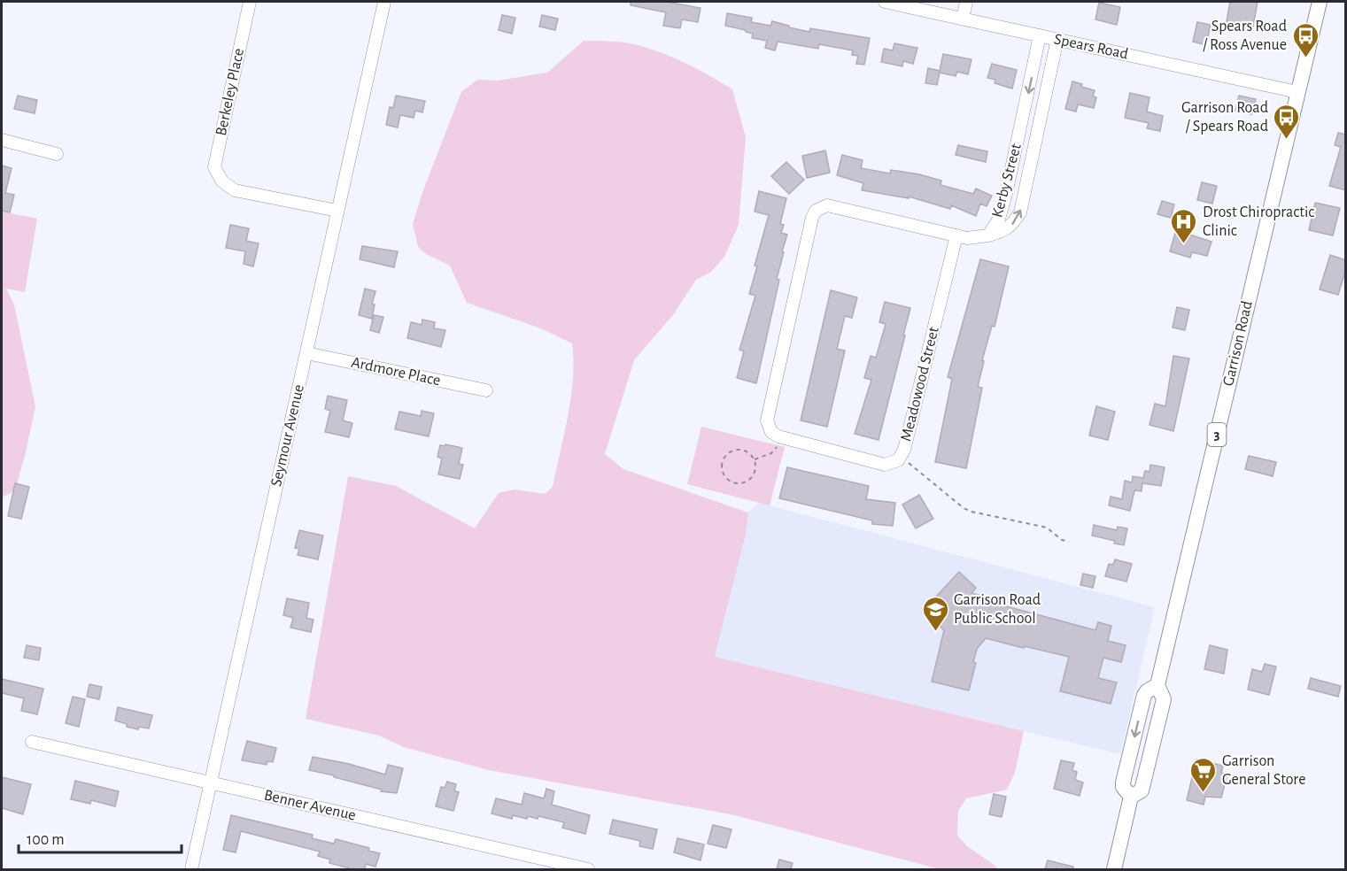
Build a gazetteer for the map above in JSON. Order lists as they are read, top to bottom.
{
  "streets": {
    "main road": ["Garrison Road", "3"],
    "street": [
      "Spears Road",
      "Berkeley Place",
      "Kerby Street",
      "Ardmore Place",
      "Meadowood Street",
      "Seymour Avenue",
      "Benner Avenue"
    ]
  },
  "crossings": [
    ["Spears Road", "Kerby Street"],
    ["Spears Road", "Garrison Road"],
    ["Berkeley Place", "Seymour Avenue"],
    ["Ardmore Place", "Seymour Avenue"],
    ["Seymour Avenue", "Benner Avenue"]
  ],
  "places": {
    "bus stop": ["Spears Road / Ross Avenue", "Garrison Road / Spears Road"],
    "hospital": ["Drost Chiropractic Clinic"],
    "school or university": ["Garrison Road Public School"],
    "supermarket": ["Garrison General Store"]
  },
  "scale_bar": "100 m"
}
